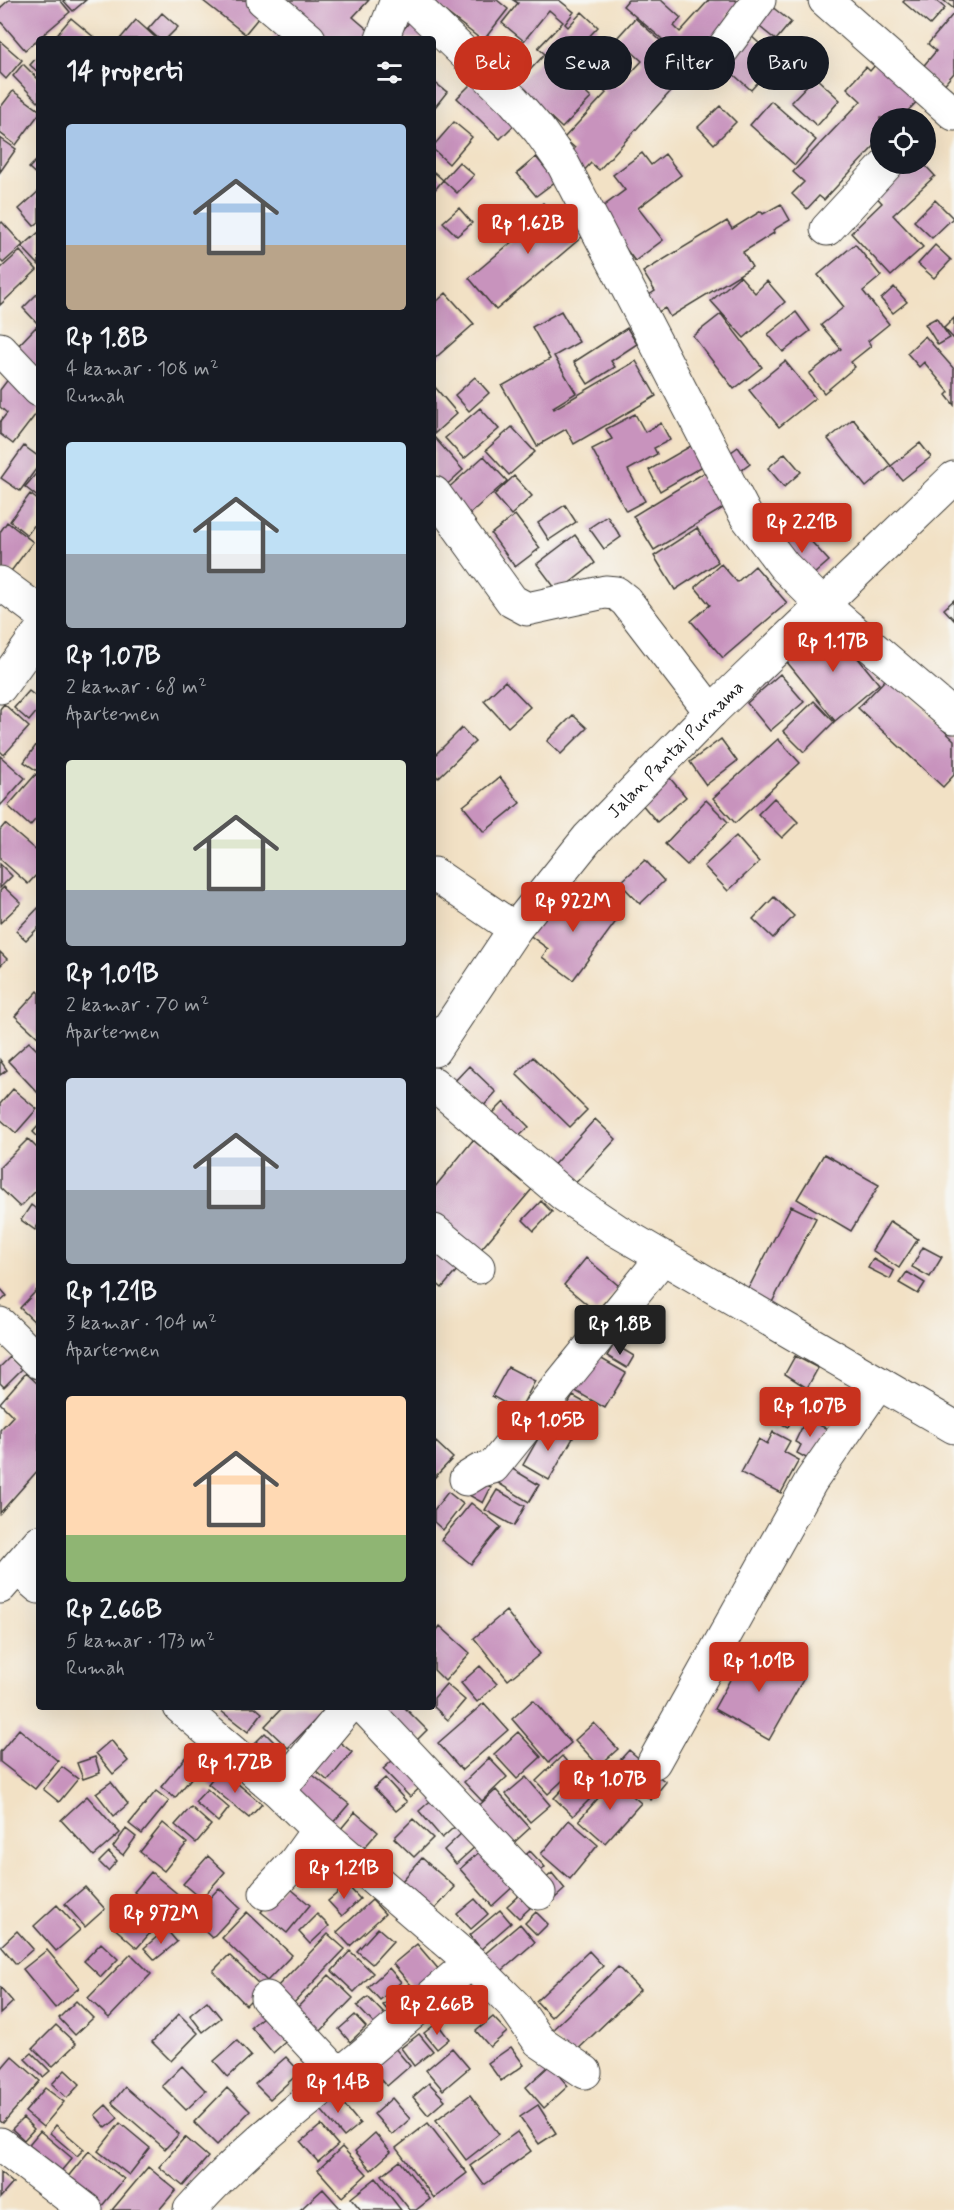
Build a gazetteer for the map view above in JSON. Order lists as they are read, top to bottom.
{
  "streets": {
    "street": ["Jalan Pantai Purnama"]
  },
  "page": {
    "chip": [
      "Beli",
      "Sewa",
      "Filter",
      "Baru"
    ],
    "heading": "14 properti",
    "list": [
      {
        "name": "Rp 1.8B",
        "note": "4 kamar · 108 m² · Rumah"
      },
      {
        "name": "Rp 1.07B",
        "note": "2 kamar · 68 m² · Apartemen"
      },
      {
        "name": "Rp 1.01B",
        "note": "2 kamar · 70 m² · Apartemen"
      },
      {
        "name": "Rp 1.21B",
        "note": "3 kamar · 104 m² · Apartemen"
      },
      {
        "name": "Rp 2.66B",
        "note": "5 kamar · 173 m² · Rumah"
      }
    ],
    "price": [
      "Rp 1.62B",
      "Rp 2.21B",
      "Rp 1.17B",
      "Rp 922M",
      "Rp 1.8B",
      "Rp 1.07B",
      "Rp 1.05B",
      "Rp 1.01B",
      "Rp 1.72B",
      "Rp 1.07B",
      "Rp 1.21B",
      "Rp 972M",
      "Rp 2.66B",
      "Rp 1.4B"
    ]
  }
}
